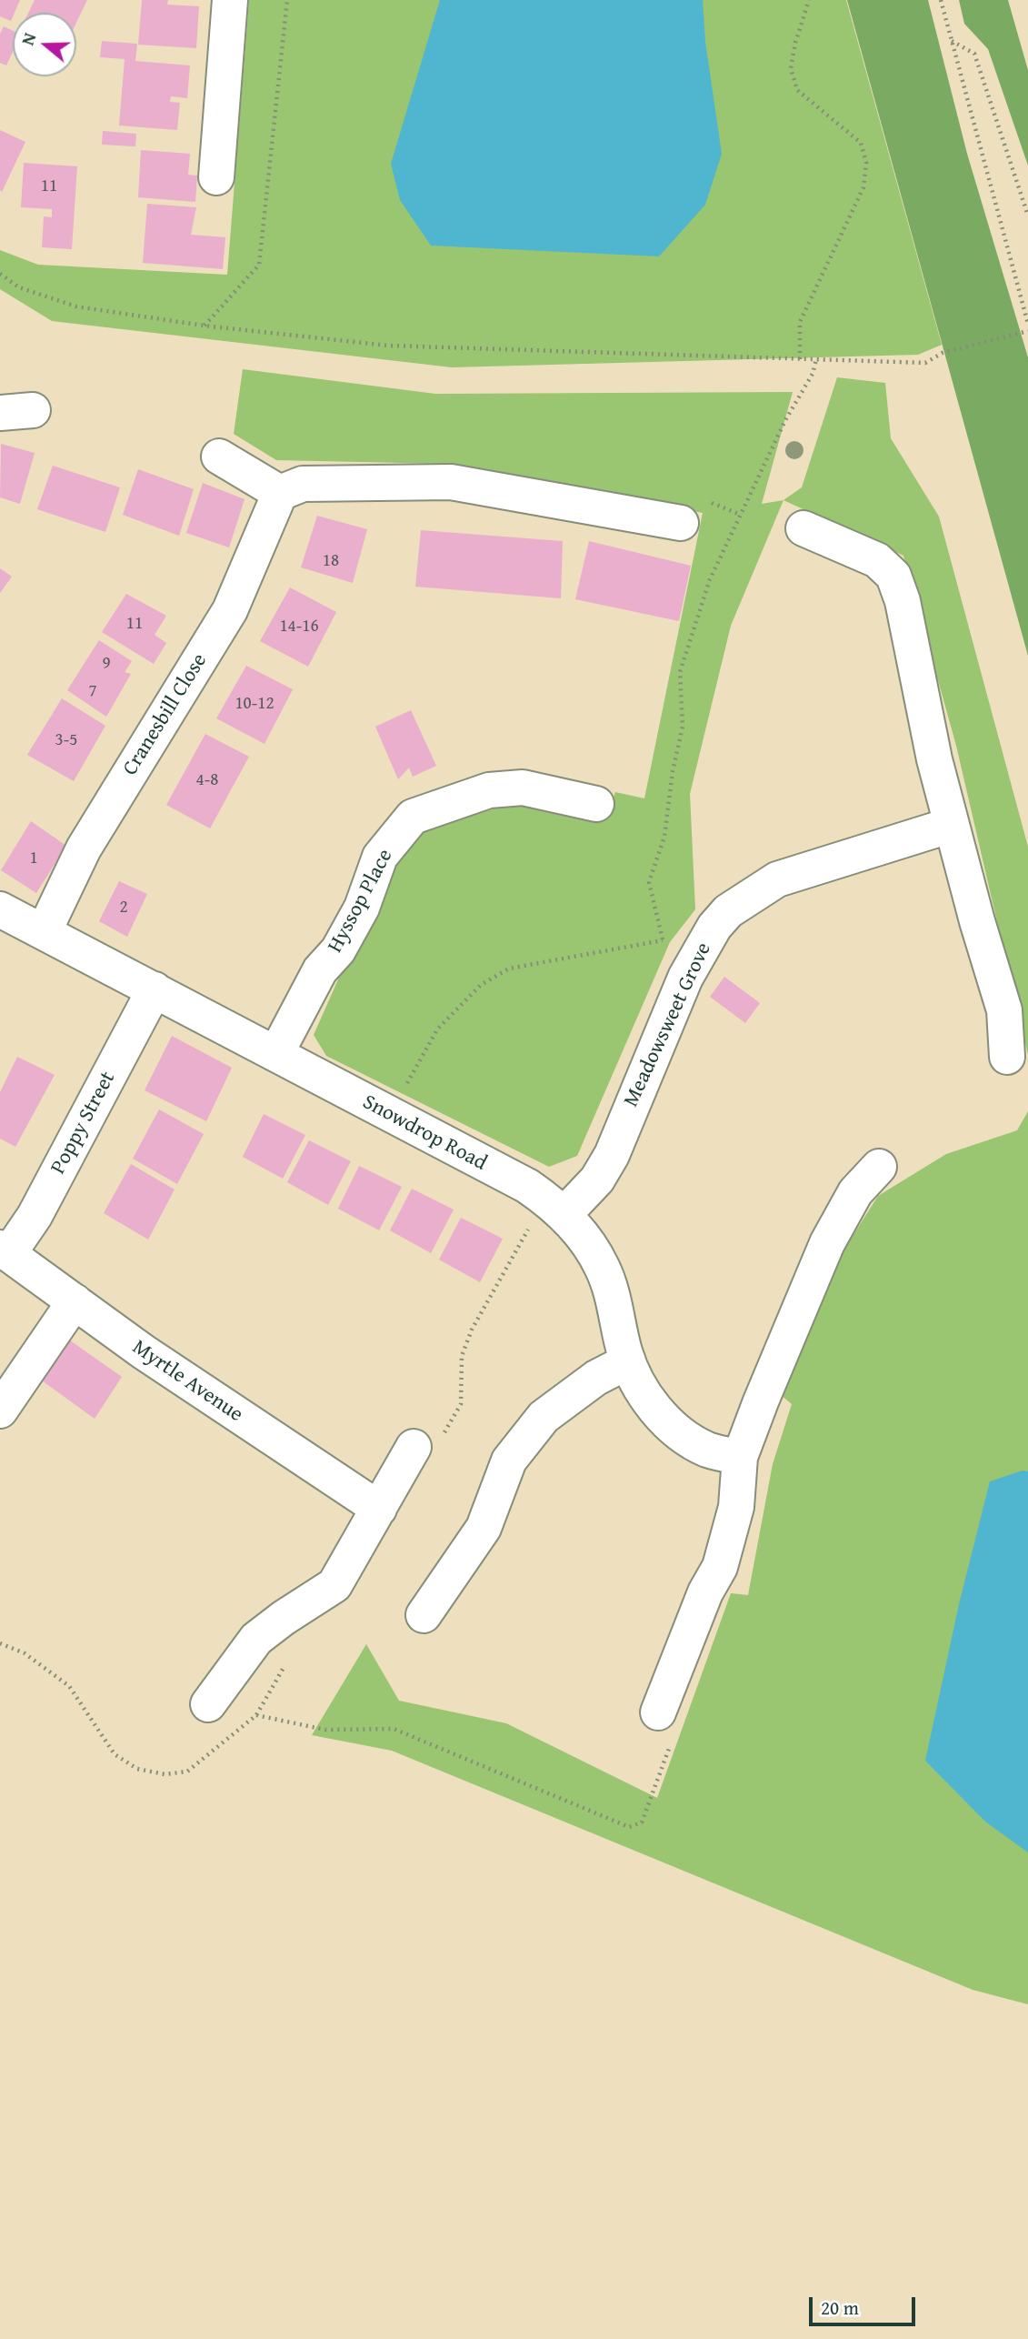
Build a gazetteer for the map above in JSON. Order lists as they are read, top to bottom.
{
  "streets": {
    "street": [
      "Cranesbill Close",
      "Hyssop Place",
      "Meadowsweet Grove",
      "Poppy Street",
      "Snowdrop Road",
      "Myrtle Avenue"
    ]
  },
  "crossings": [
    ["Cranesbill Close", "Snowdrop Road"],
    ["Hyssop Place", "Snowdrop Road"],
    ["Meadowsweet Grove", "Snowdrop Road"],
    ["Poppy Street", "Snowdrop Road"],
    ["Poppy Street", "Myrtle Avenue"]
  ],
  "house_numbers": [
    "11",
    "18",
    "11",
    "14-16",
    "9",
    "7",
    "10-12",
    "3-5",
    "4-8",
    "1",
    "2"
  ],
  "scale_bar": "20 m",
  "north": "left"
}
